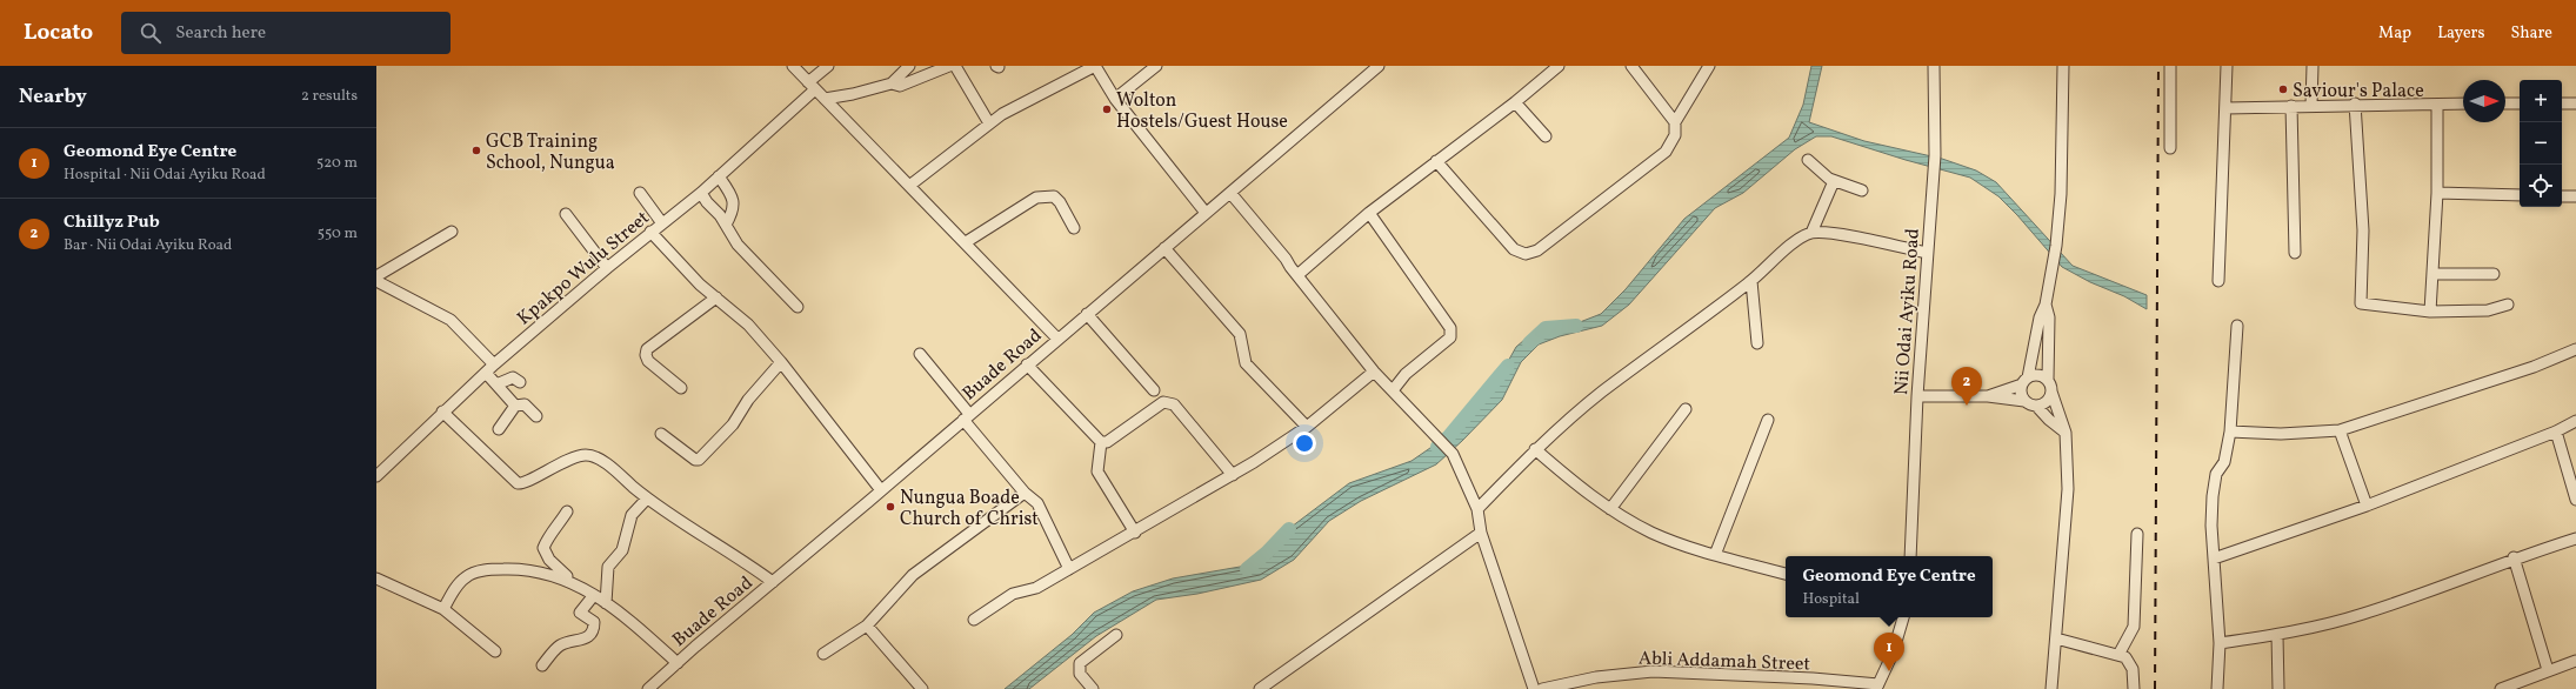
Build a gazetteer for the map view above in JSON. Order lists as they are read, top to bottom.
{
  "streets": {
    "street": [
      "Kpakpo Wulu Street",
      "Nii Odai Ayiku Road",
      "Buade Road",
      "Abli Addamah Street"
    ]
  },
  "places": [
    "Saviour's Palace",
    "Wolton Hostels/Guest House",
    "GCB Training School, Nungua",
    "Nungua Boade Church of Christ"
  ],
  "north": "right",
  "page": {
    "header": "Locato",
    "search": "Search here",
    "nav": ["Map", "Layers", "Share"],
    "heading": ["Nearby", "2 results"],
    "map_buttons": ["+", "−"],
    "list": [
      {
        "mark": "1",
        "name": "Geomond Eye Centre",
        "note": "Hospital · Nii Odai Ayiku Road",
        "value": "520 m"
      },
      {
        "mark": "2",
        "name": "Chillyz Pub",
        "note": "Bar · Nii Odai Ayiku Road",
        "value": "550 m"
      }
    ],
    "pins": ["2", "1"],
    "popup": ["Geomond Eye Centre", "Hospital"]
  }
}
